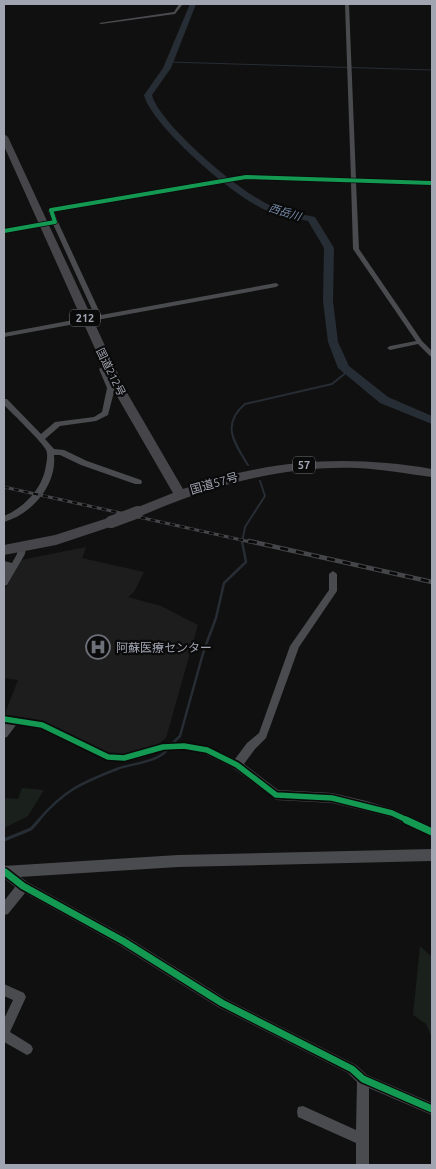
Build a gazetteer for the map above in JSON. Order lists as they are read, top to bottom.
{
  "streets": {
    "highway": [
      "212",
      "国道212号",
      "57",
      "国道57号"
    ]
  },
  "crossings": [
    ["国道212号", "国道57号"]
  ],
  "water": ["西岳川"],
  "places": {
    "hospital": ["阿蘇医療センター"]
  }
}
